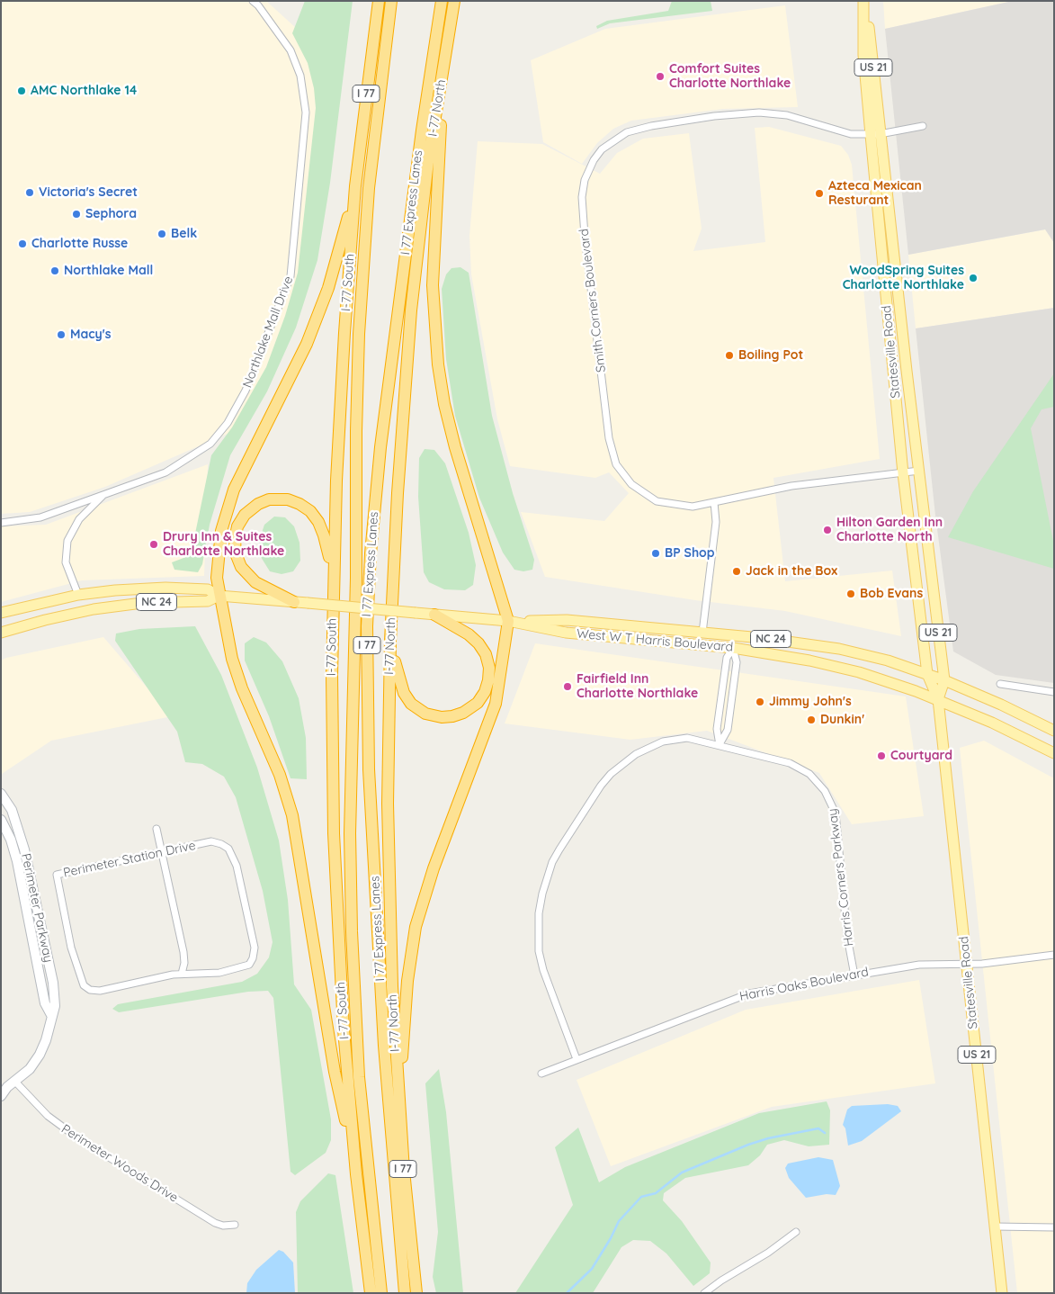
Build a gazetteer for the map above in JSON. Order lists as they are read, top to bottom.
{
  "streets": {
    "highway": [
      "I 77",
      "I-77 North",
      "I 77 Express Lanes",
      "I-77 South"
    ],
    "main road": [
      "US 21",
      "Statesville Road",
      "NC 24",
      "West W T Harris Boulevard"
    ],
    "street": [
      "Smith Corners Boulevard",
      "Northlake Mall Drive",
      "Perimeter Station Drive",
      "Harris Corners Parkway",
      "Perimeter Parkway",
      "Harris Oaks Boulevard",
      "Perimeter Woods Drive"
    ]
  },
  "crossings": [
    ["Smith Corners Boulevard", "Statesville Road"],
    ["Statesville Road", "West W T Harris Boulevard"],
    ["Statesville Road", "Harris Oaks Boulevard"],
    ["Harris Corners Parkway", "Harris Oaks Boulevard"],
    ["Perimeter Parkway", "Perimeter Woods Drive"]
  ],
  "places": [
    "Comfort Suites Charlotte Northlake",
    "AMC Northlake 14",
    "Victoria's Secret",
    "Azteca Mexican Resturant",
    "Sephora",
    "Belk",
    "Charlotte Russe",
    "Northlake Mall",
    "WoodSpring Suites Charlotte Northlake",
    "Macy's",
    "Boiling Pot",
    "Hilton Garden Inn Charlotte North",
    "Drury Inn & Suites Charlotte Northlake",
    "BP Shop",
    "Jack in the Box",
    "Bob Evans",
    "Fairfield Inn Charlotte Northlake",
    "Jimmy John's",
    "Dunkin'",
    "Courtyard"
  ]
}
